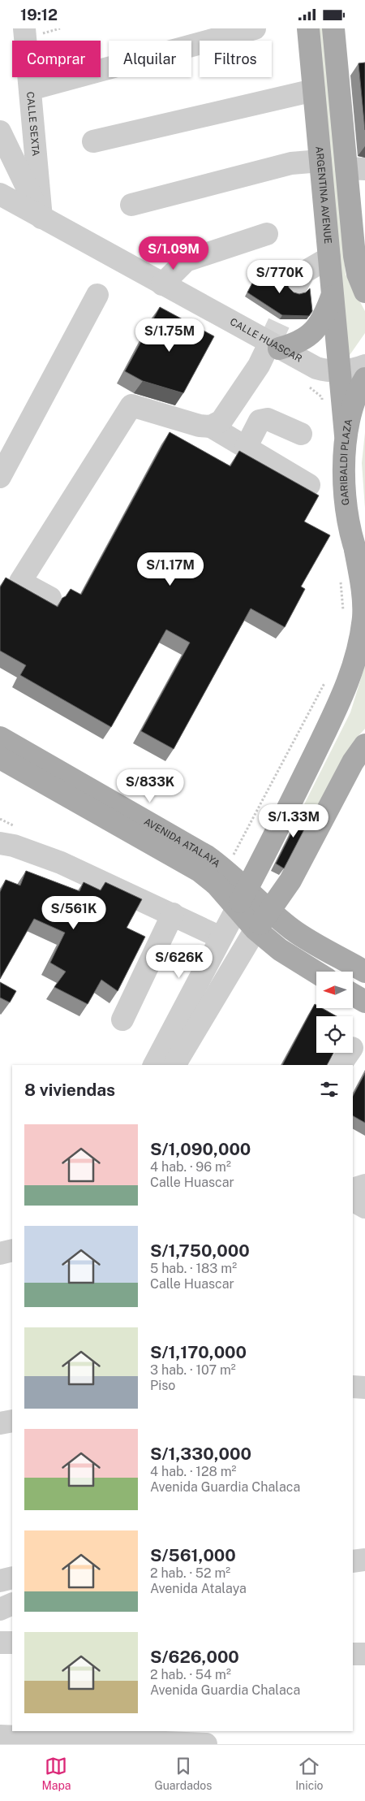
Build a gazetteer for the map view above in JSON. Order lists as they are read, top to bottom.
{
  "streets": {
    "main road": ["ARGENTINA AVENUE", "GARIBALDI PLAZA", "AVENIDA ATALAYA"],
    "street": ["CALLE SEXTA", "CALLE HUASCAR"]
  },
  "crossings": [
    ["CALLE SEXTA", "CALLE HUASCAR"],
    ["ARGENTINA AVENUE", "CALLE HUASCAR"],
    ["ARGENTINA AVENUE", "GARIBALDI PLAZA"]
  ],
  "north": "left",
  "page": {
    "status": "19:12",
    "chip": ["Comprar", "Alquilar", "Filtros"],
    "price": [
      "S/1.09M",
      "S/770K",
      "S/1.75M",
      "S/1.17M",
      "S/833K",
      "S/1.33M",
      "S/561K",
      "S/626K"
    ],
    "heading": "8 viviendas",
    "list": [
      {
        "name": "S/1,090,000",
        "note": "4 hab. · 96 m² · Calle Huascar"
      },
      {
        "name": "S/1,750,000",
        "note": "5 hab. · 183 m² · Calle Huascar"
      },
      {
        "name": "S/1,170,000",
        "note": "3 hab. · 107 m² · Piso"
      },
      {
        "name": "S/1,330,000",
        "note": "4 hab. · 128 m² · Avenida Guardia Chalaca"
      },
      {
        "name": "S/561,000",
        "note": "2 hab. · 52 m² · Avenida Atalaya"
      },
      {
        "name": "S/626,000",
        "note": "2 hab. · 54 m² · Avenida Guardia Chalaca"
      }
    ],
    "tabs": ["Mapa", "Guardados", "Inicio"]
  }
}
